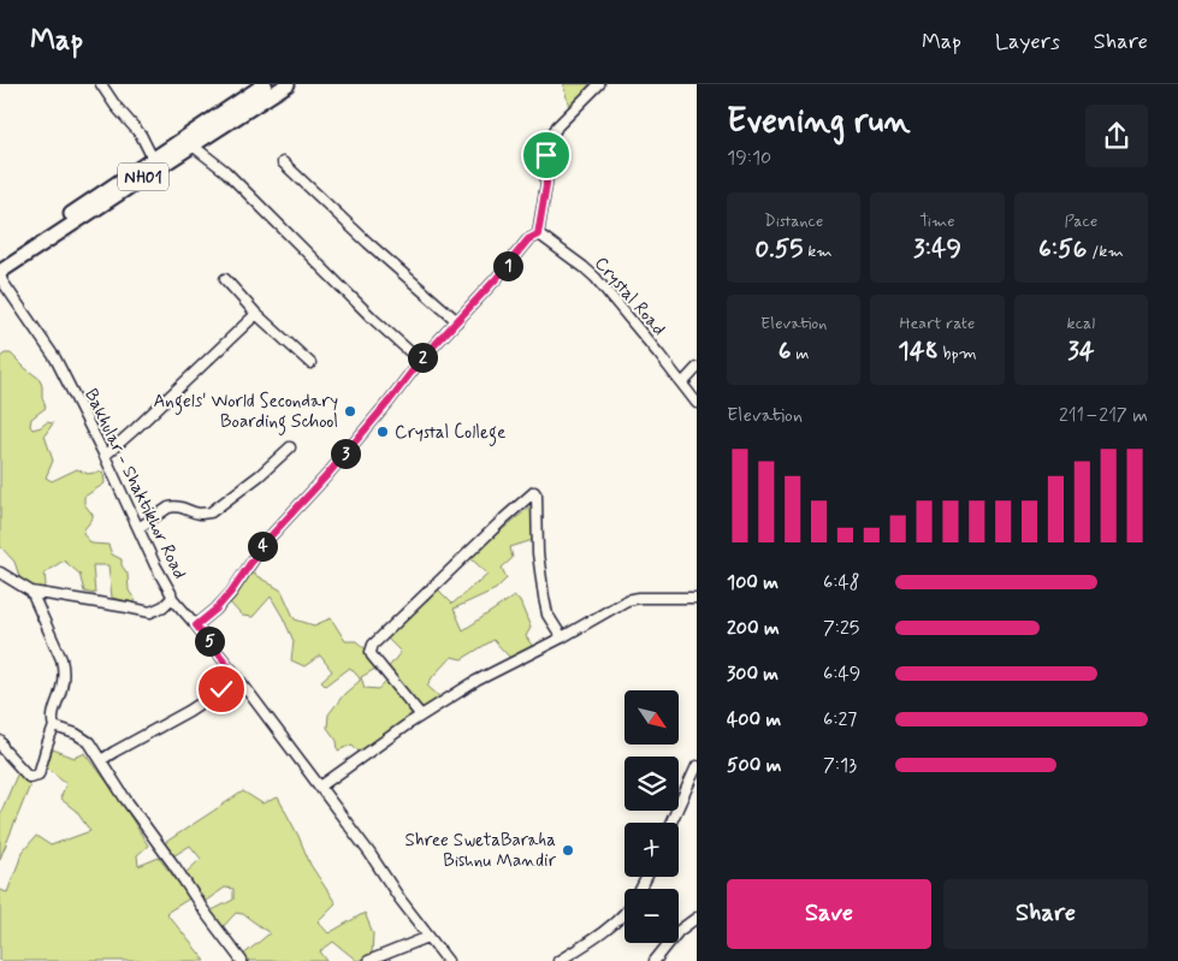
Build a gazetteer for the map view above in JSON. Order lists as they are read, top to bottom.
{
  "streets": {
    "highway": ["NH01"],
    "street": ["Crystal Road", "Bakhular - Shaktikhor Road"]
  },
  "crossings": [
    ["NH01", "Bakhular - Shaktikhor Road"]
  ],
  "places": ["Angels' World Secondary Boarding School", "Crystal College", "Shree SwetaBaraha Bishnu Mandir"],
  "north": "bottom right",
  "page": {
    "header": "Map",
    "nav": ["Map", "Layers", "Share"],
    "heading": ["Evening run", "19:10"],
    "stats": [
      ["Distance", "0.55 km"],
      ["Time", "3:49"],
      ["Pace", "6:56 /km"],
      ["Elevation", "6 m"],
      ["Heart rate", "148 bpm"],
      ["kcal", "34"]
    ],
    "pins": [
      "1",
      "2",
      "3",
      "4",
      "5"
    ],
    "chart": ["Elevation", "211–217 m"],
    "list": [
      {
        "name": "100 m",
        "note": "6:48"
      },
      {
        "name": "200 m",
        "note": "7:25"
      },
      {
        "name": "300 m",
        "note": "6:49"
      },
      {
        "name": "400 m",
        "note": "6:27"
      },
      {
        "name": "500 m",
        "note": "7:13"
      }
    ],
    "map_buttons": ["+", "−"],
    "buttons": ["Save", "Share"]
  }
}
